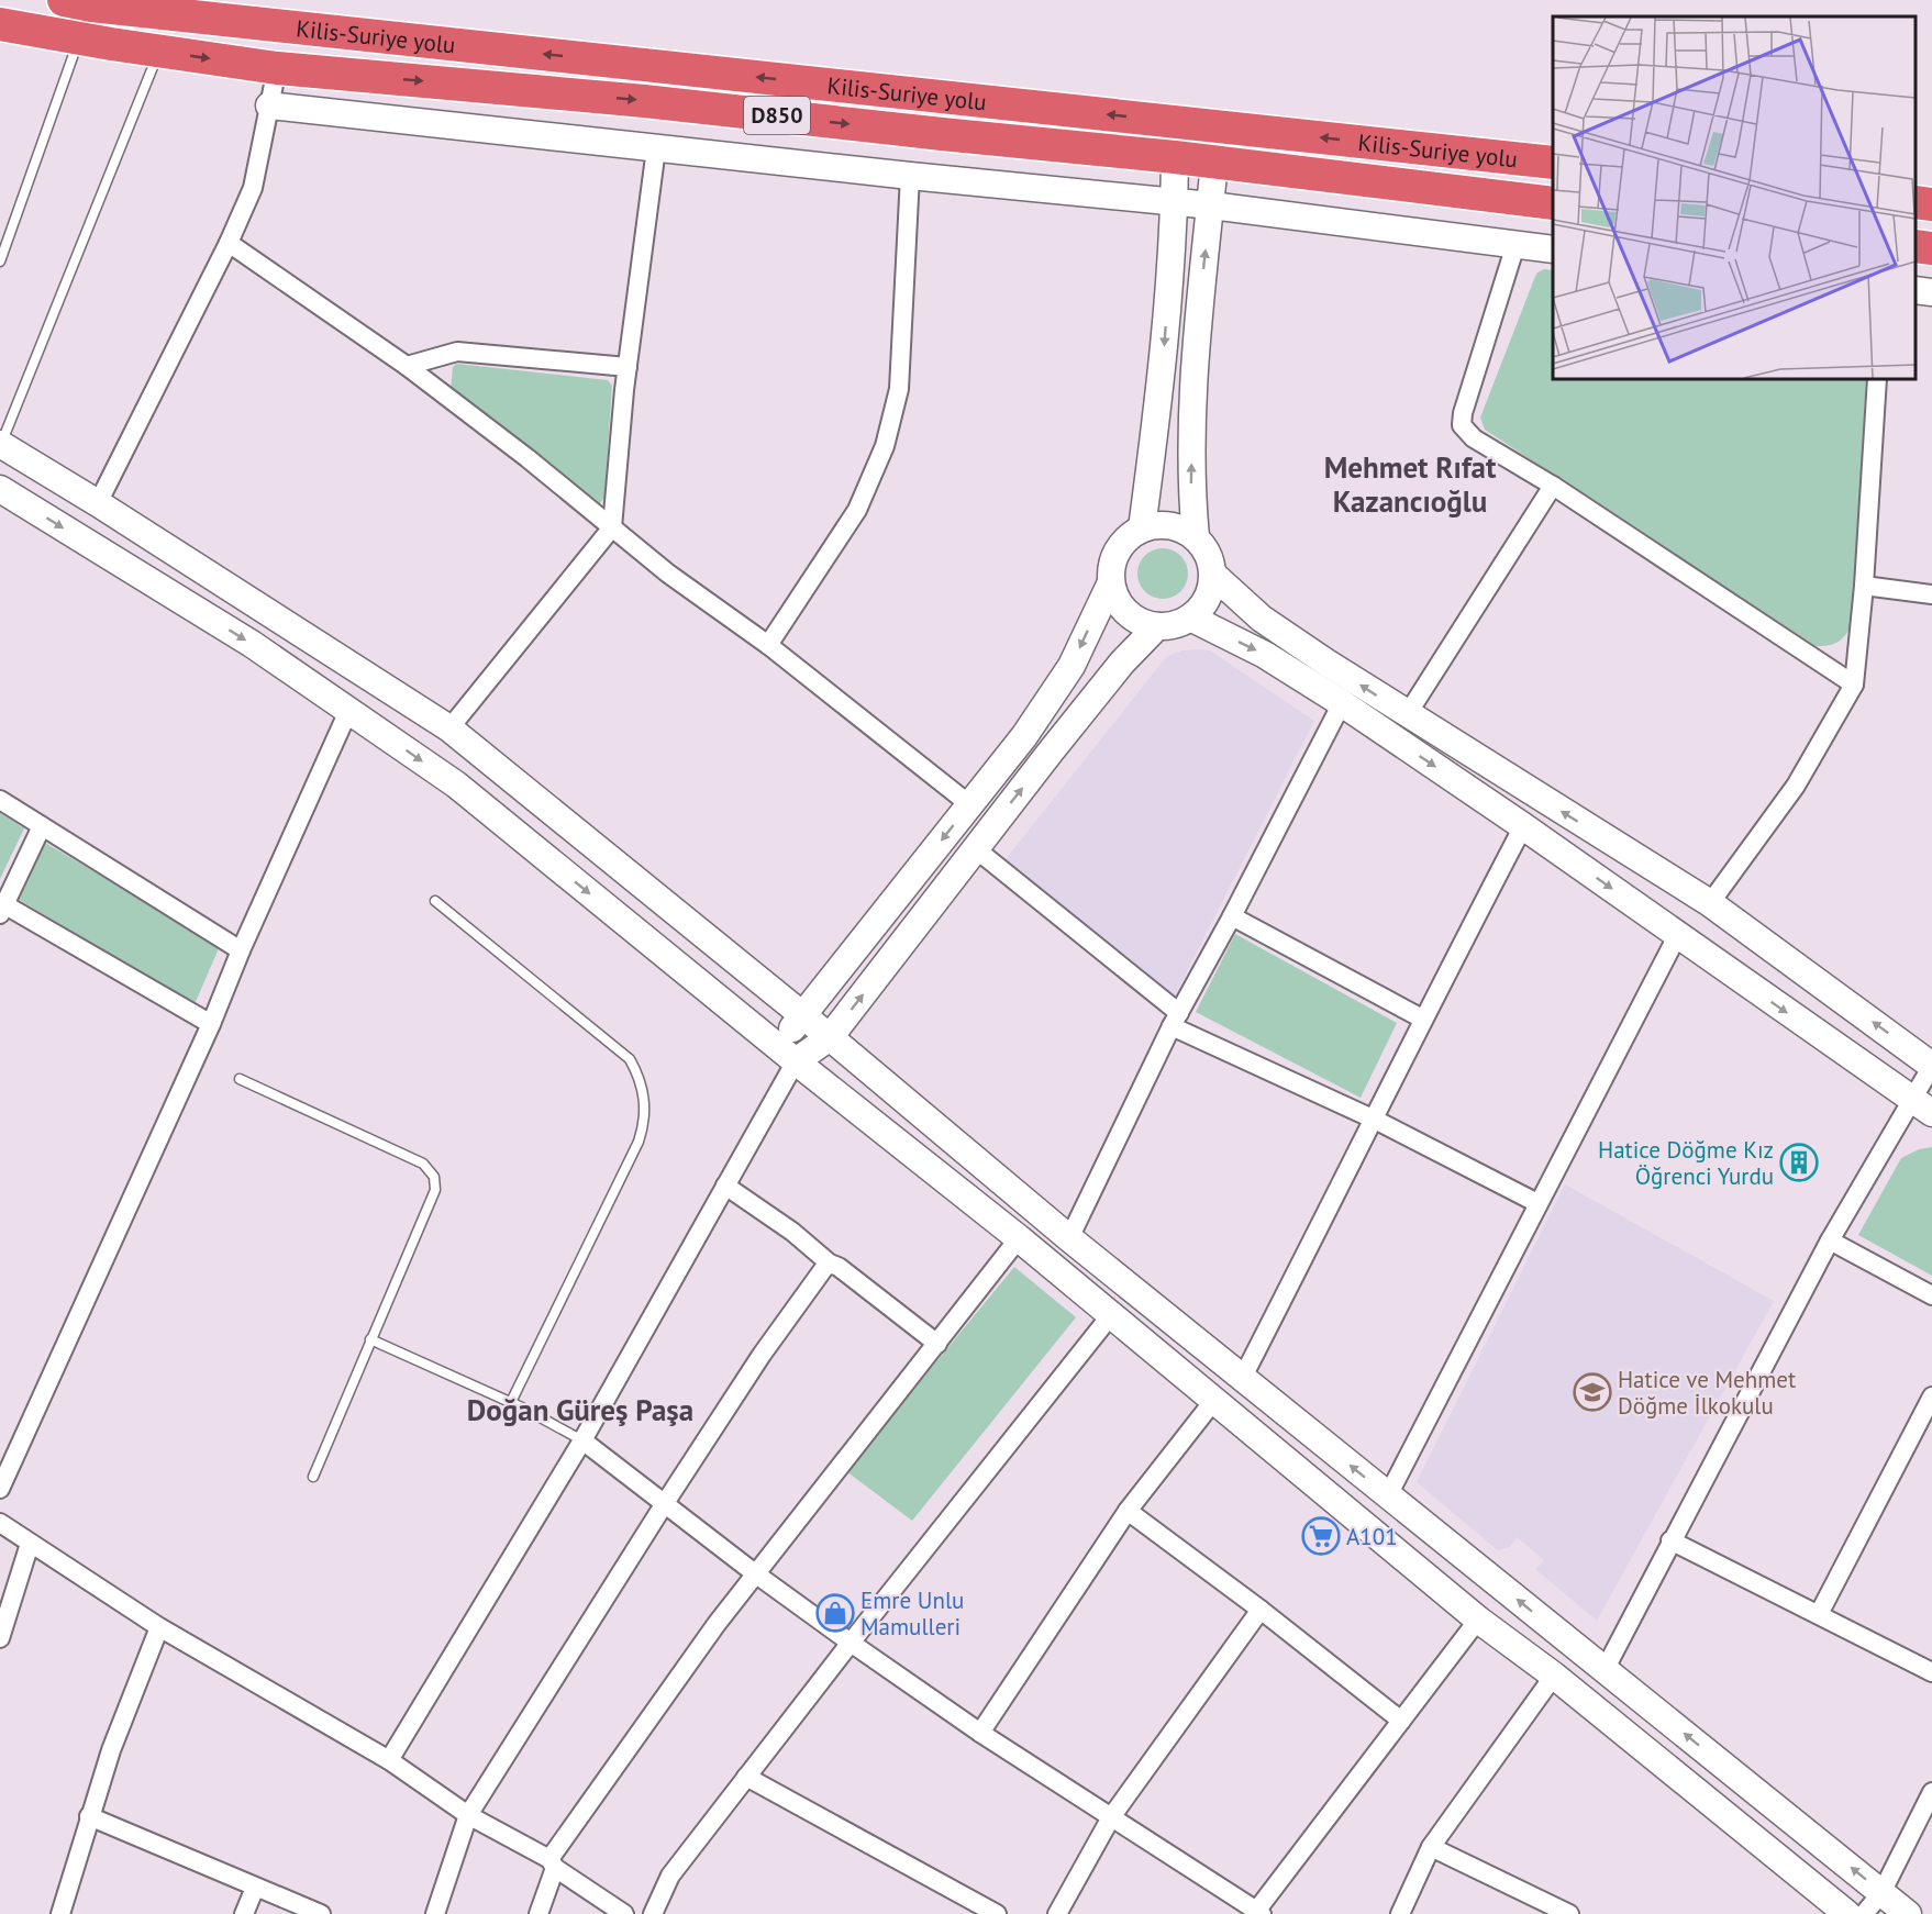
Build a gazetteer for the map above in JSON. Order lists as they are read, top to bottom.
{
  "streets": {
    "highway": ["Kilis-Suriye yolu", "D850"]
  },
  "districts": ["Mehmet Rıfat Kazancıoğlu", "Doğan Güreş Paşa"],
  "places": {
    "building": ["Hatice Döğme Kız Öğrenci Yurdu"],
    "school or university": ["Hatice ve Mehmet Döğme İlkokulu"],
    "supermarket": ["A101"],
    "shop": ["Emre Unlu Mamulleri"]
  }
}
